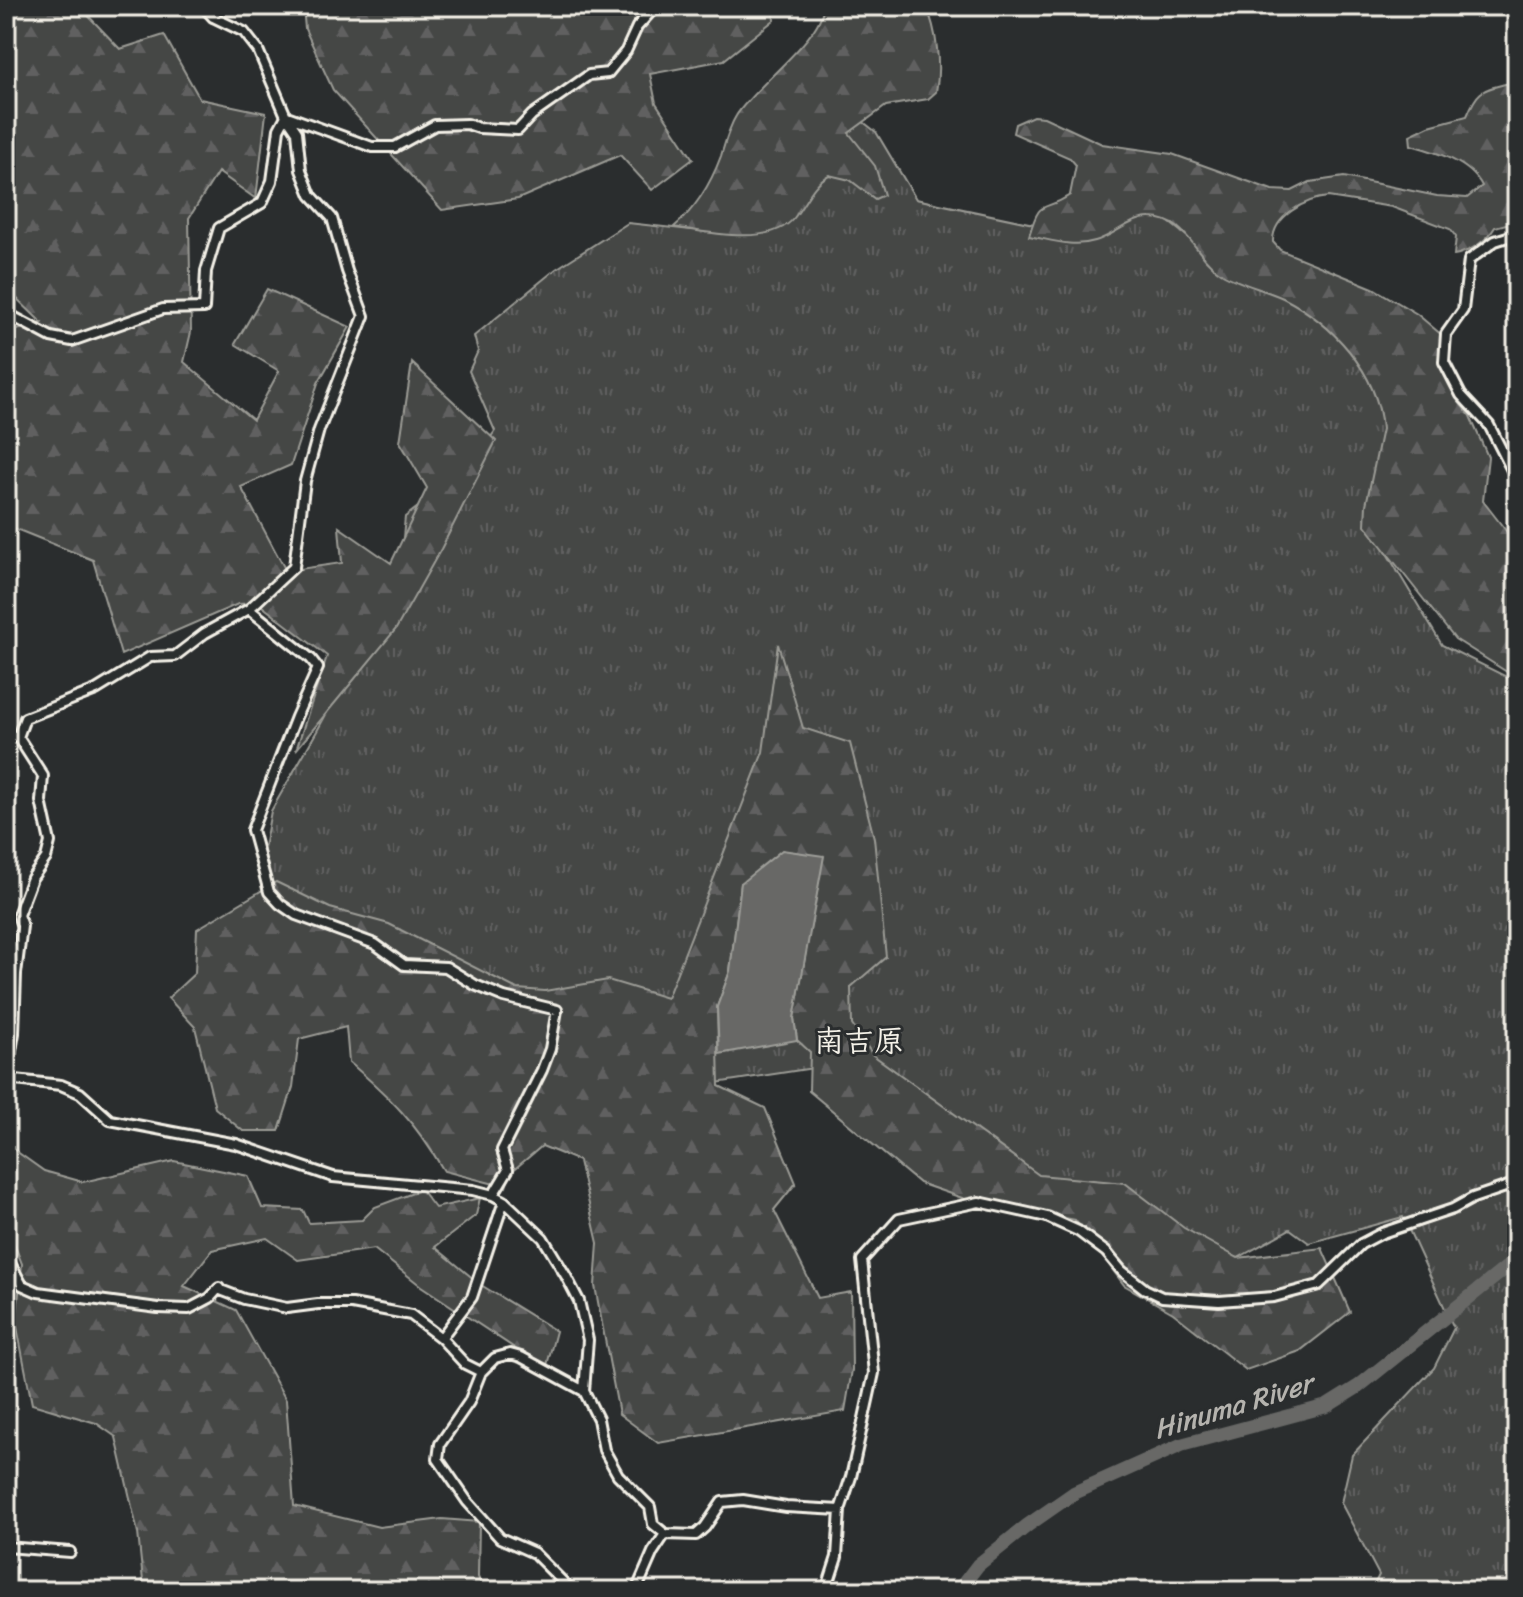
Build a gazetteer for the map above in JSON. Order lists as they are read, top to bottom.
{
  "districts": ["南吉原"],
  "water": ["Hinuma River"]
}
